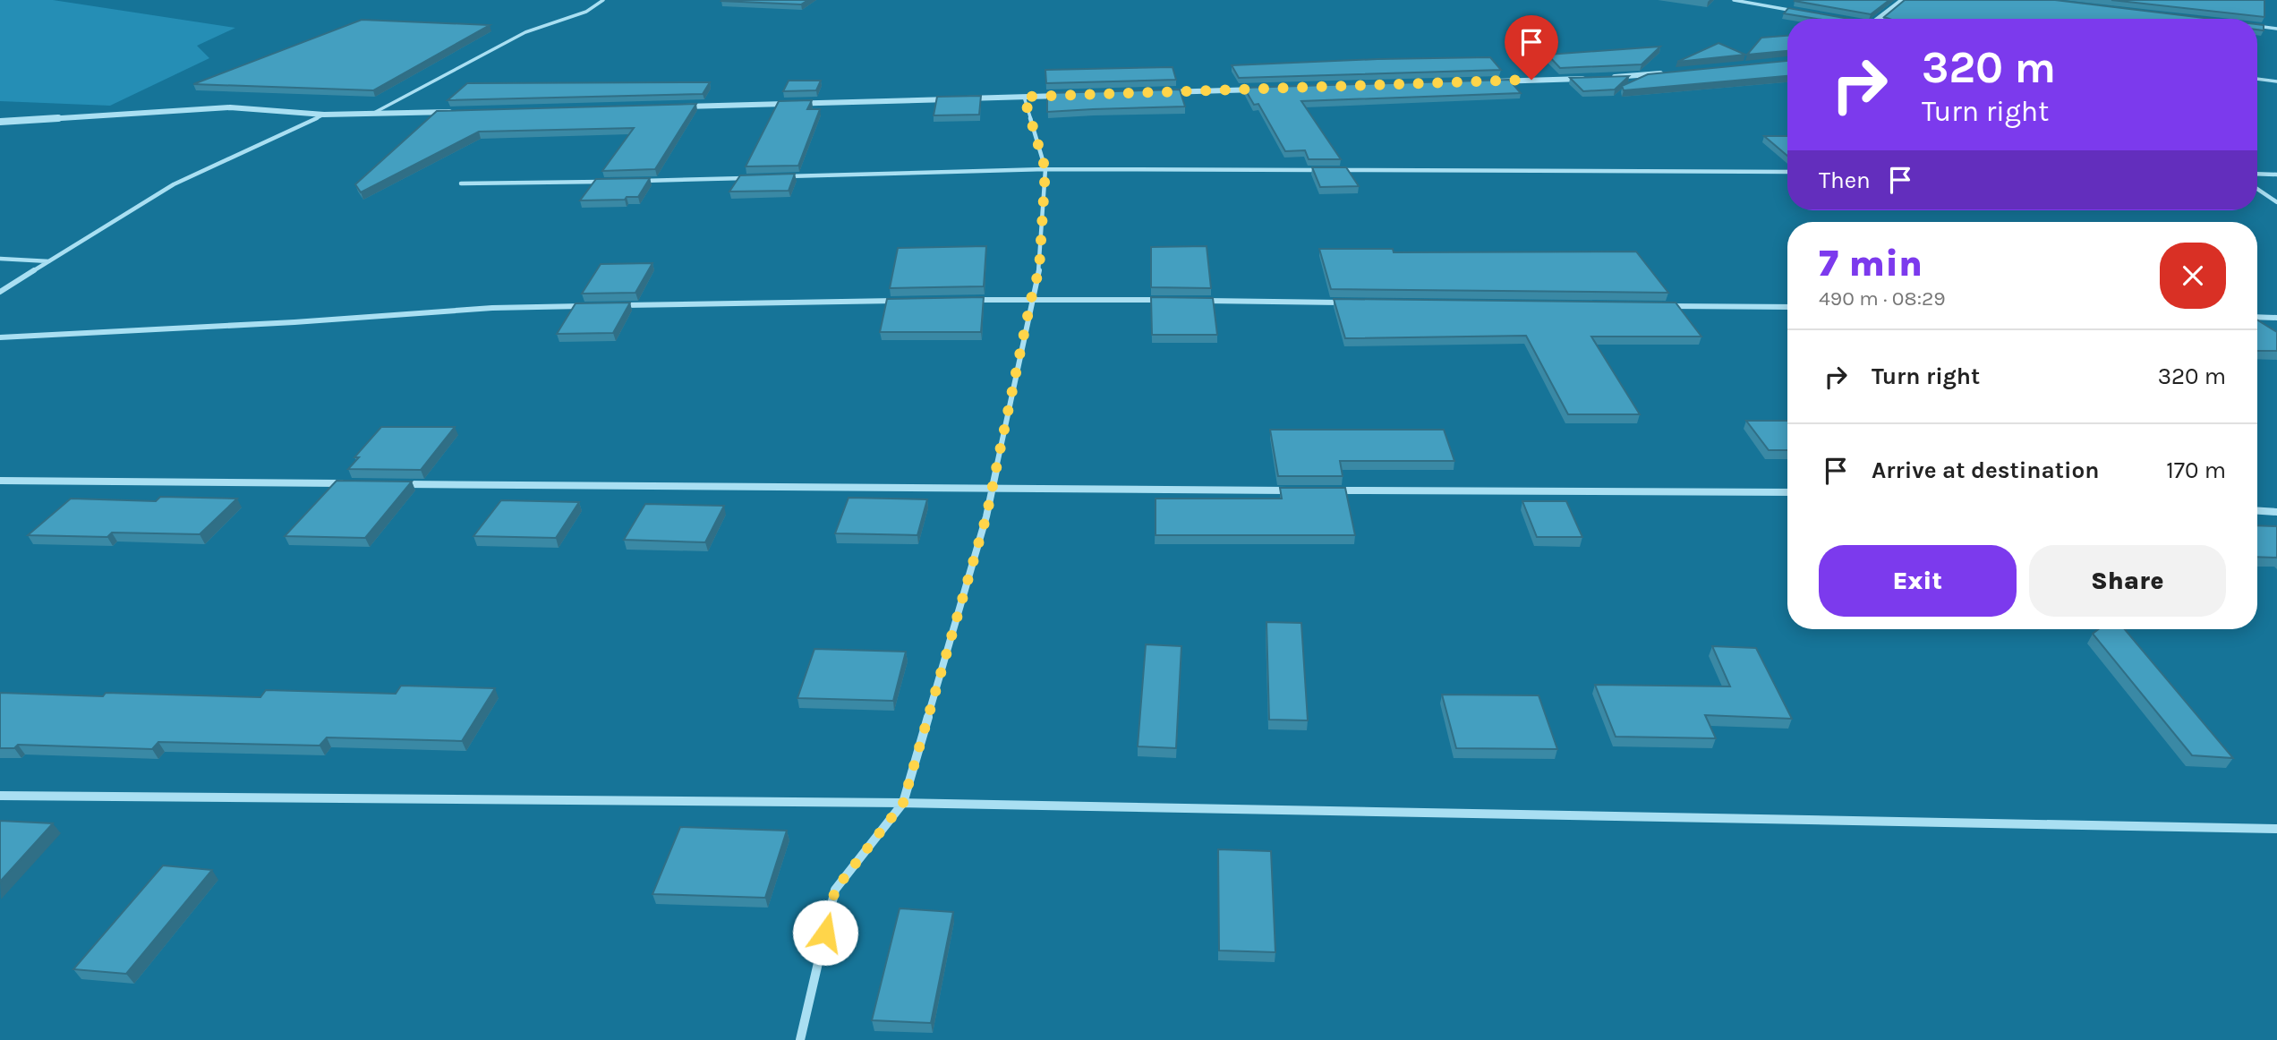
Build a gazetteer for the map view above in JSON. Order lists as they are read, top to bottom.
{
  "page": {
    "turn": ["320 m", "Turn right"],
    "then": "Then",
    "heading": ["7 min", "490 m · 08:29"],
    "list": [
      {
        "name": "Turn right",
        "value": "320 m"
      },
      {
        "name": "Arrive at destination",
        "value": "170 m"
      }
    ],
    "buttons": ["Exit", "Share"]
  }
}
